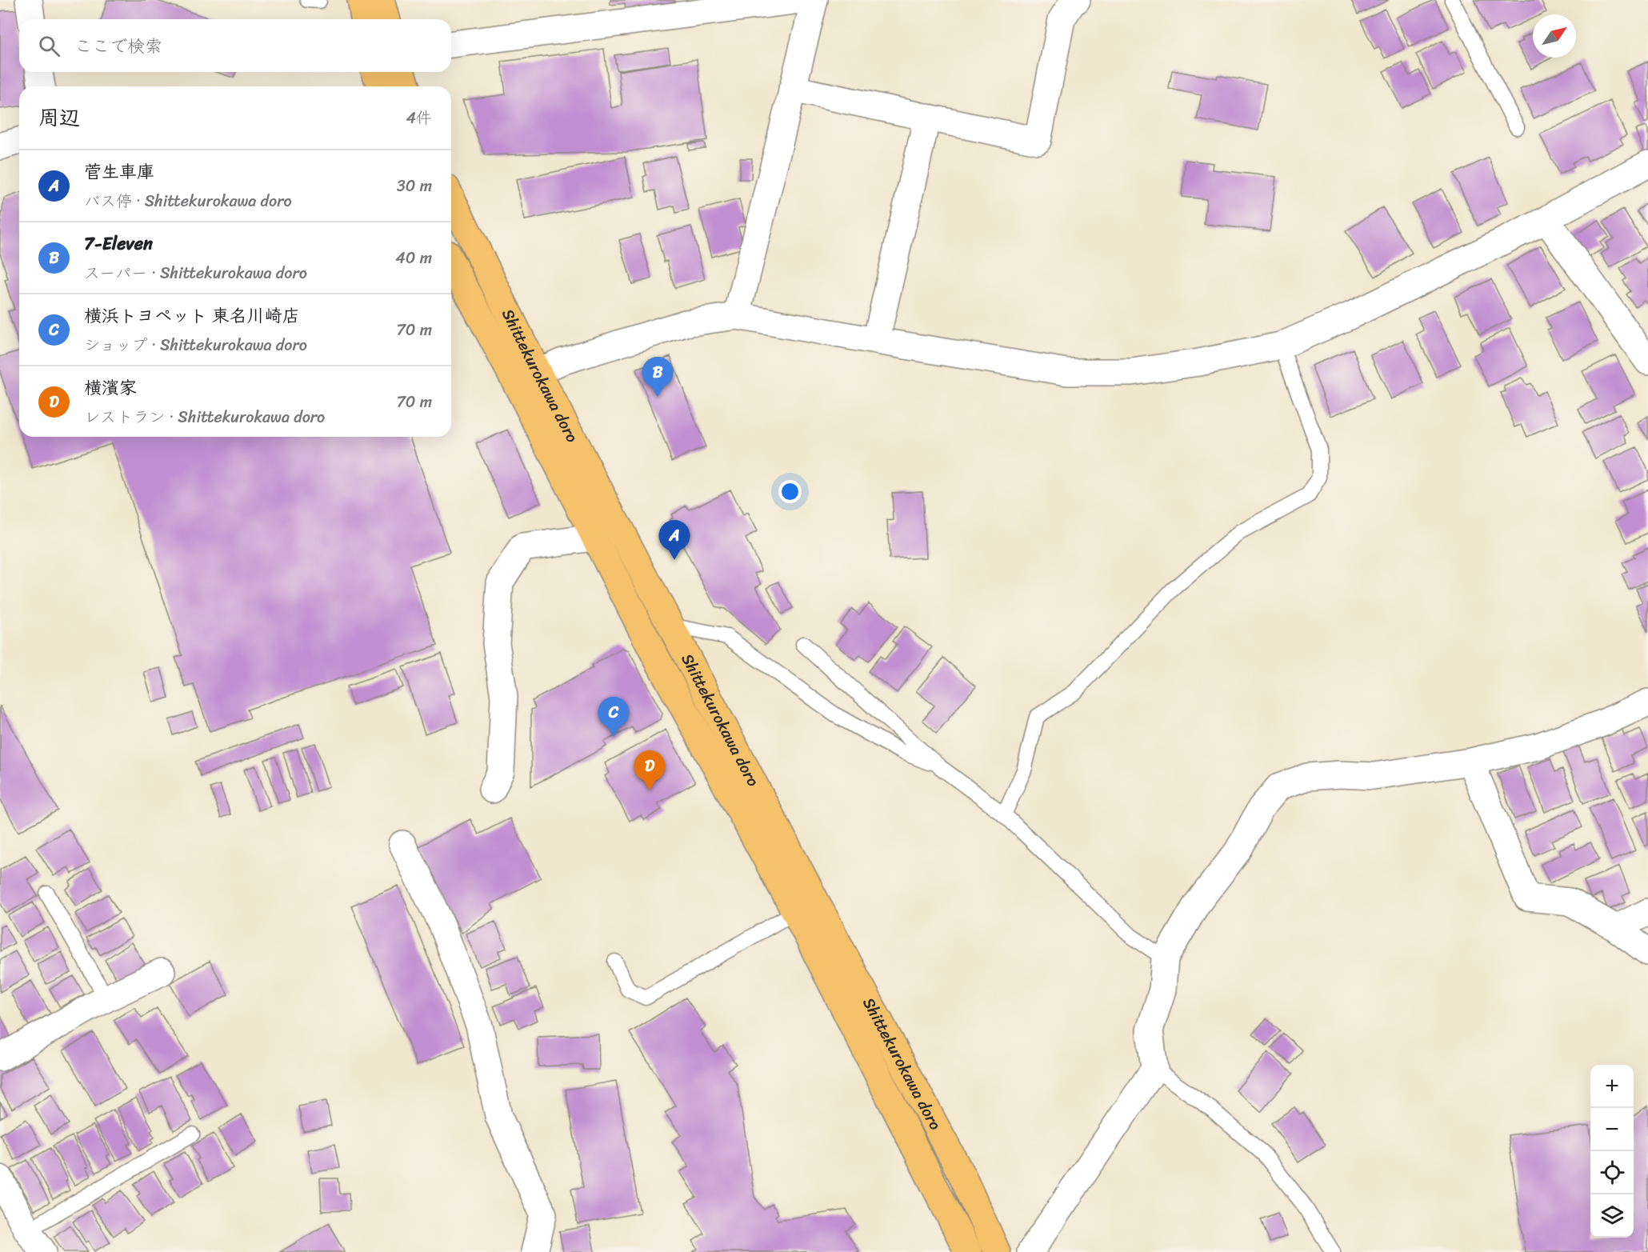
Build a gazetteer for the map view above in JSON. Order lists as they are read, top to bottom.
{
  "streets": {
    "main road": ["Shittekurokawa doro"]
  },
  "north": "top right",
  "page": {
    "search": "ここで検索",
    "heading": ["周辺", "4件"],
    "list": [
      {
        "mark": "A",
        "name": "菅生車庫",
        "note": "バス停 · Shittekurokawa doro",
        "value": "30 m"
      },
      {
        "mark": "B",
        "name": "7-Eleven",
        "note": "スーパー · Shittekurokawa doro",
        "value": "40 m"
      },
      {
        "mark": "C",
        "name": "横浜トヨペット 東名川崎店",
        "note": "ショップ · Shittekurokawa doro",
        "value": "70 m"
      },
      {
        "mark": "D",
        "name": "横濱家",
        "note": "レストラン · Shittekurokawa doro",
        "value": "70 m"
      }
    ],
    "pins": [
      "B",
      "A",
      "C",
      "D"
    ],
    "map_buttons": ["+", "−"]
  }
}
